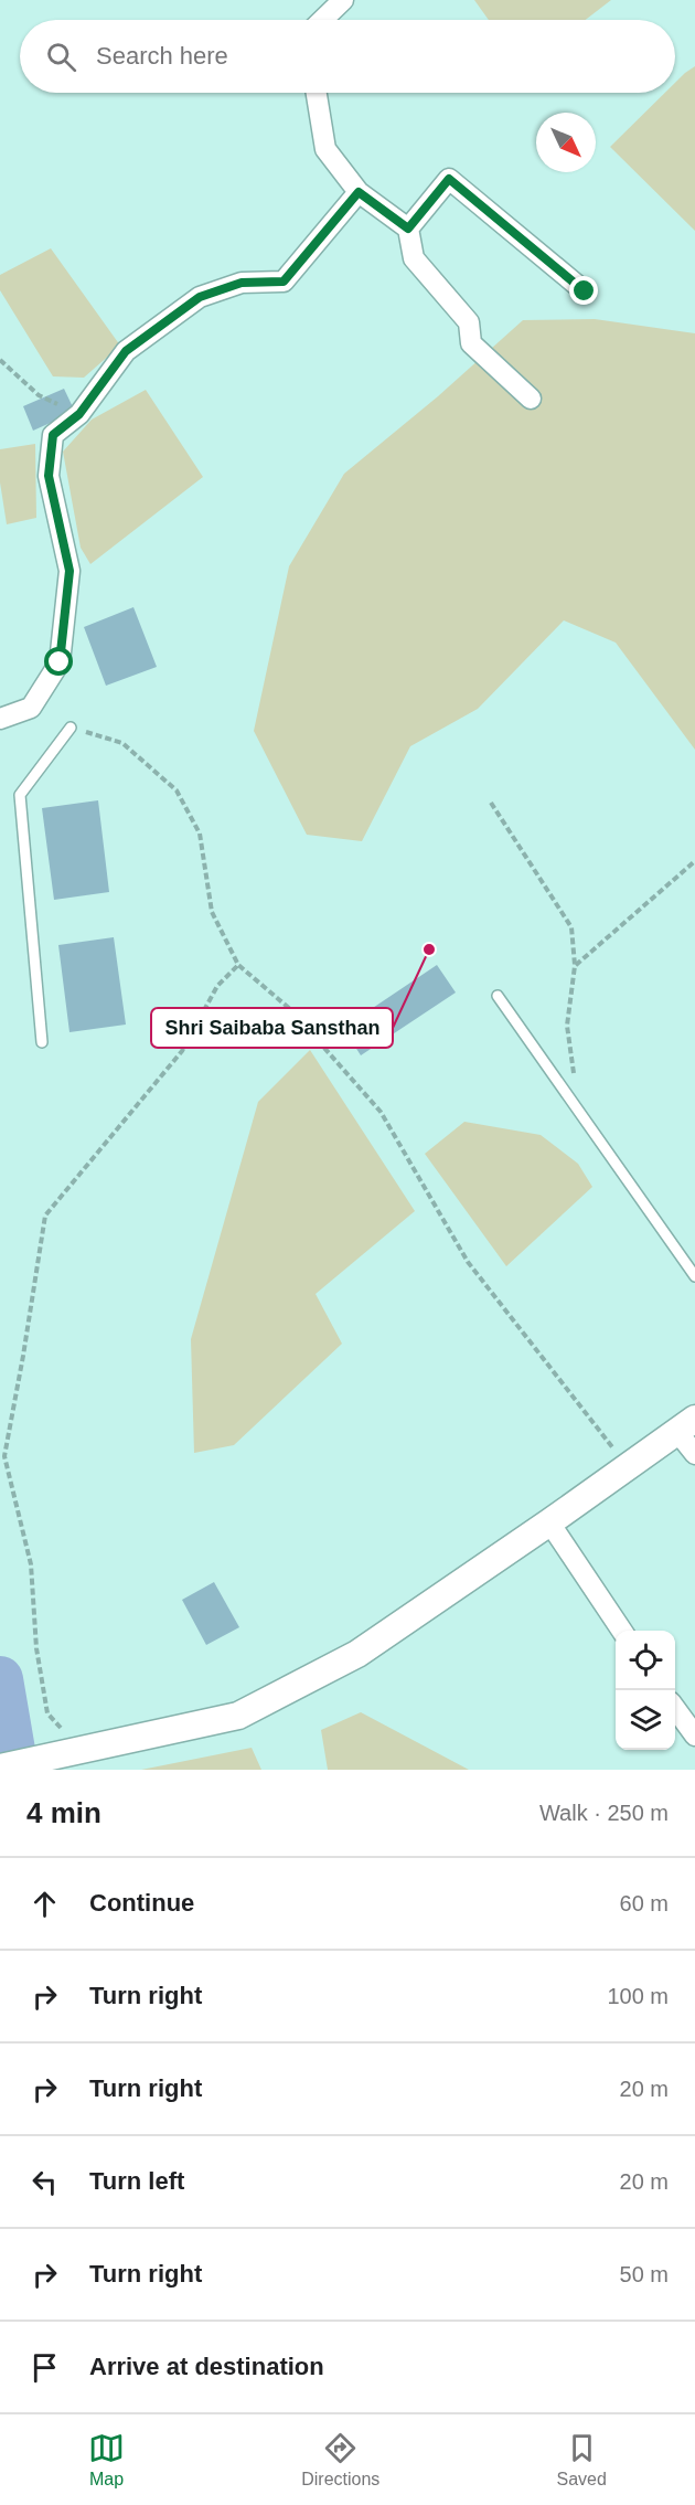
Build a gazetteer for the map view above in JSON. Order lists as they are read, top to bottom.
{
  "places": ["Shri Saibaba Sansthan"],
  "north": "bottom right",
  "page": {
    "search": "Search here",
    "heading": ["4 min", "Walk · 250 m"],
    "list": [
      ["Continue", "60 m"],
      ["Turn right", "100 m"],
      ["Turn right", "20 m"],
      ["Turn left", "20 m"],
      ["Turn right", "50 m"],
      "Arrive at destination"
    ],
    "nav": ["Map", "Directions", "Saved"]
  }
}
